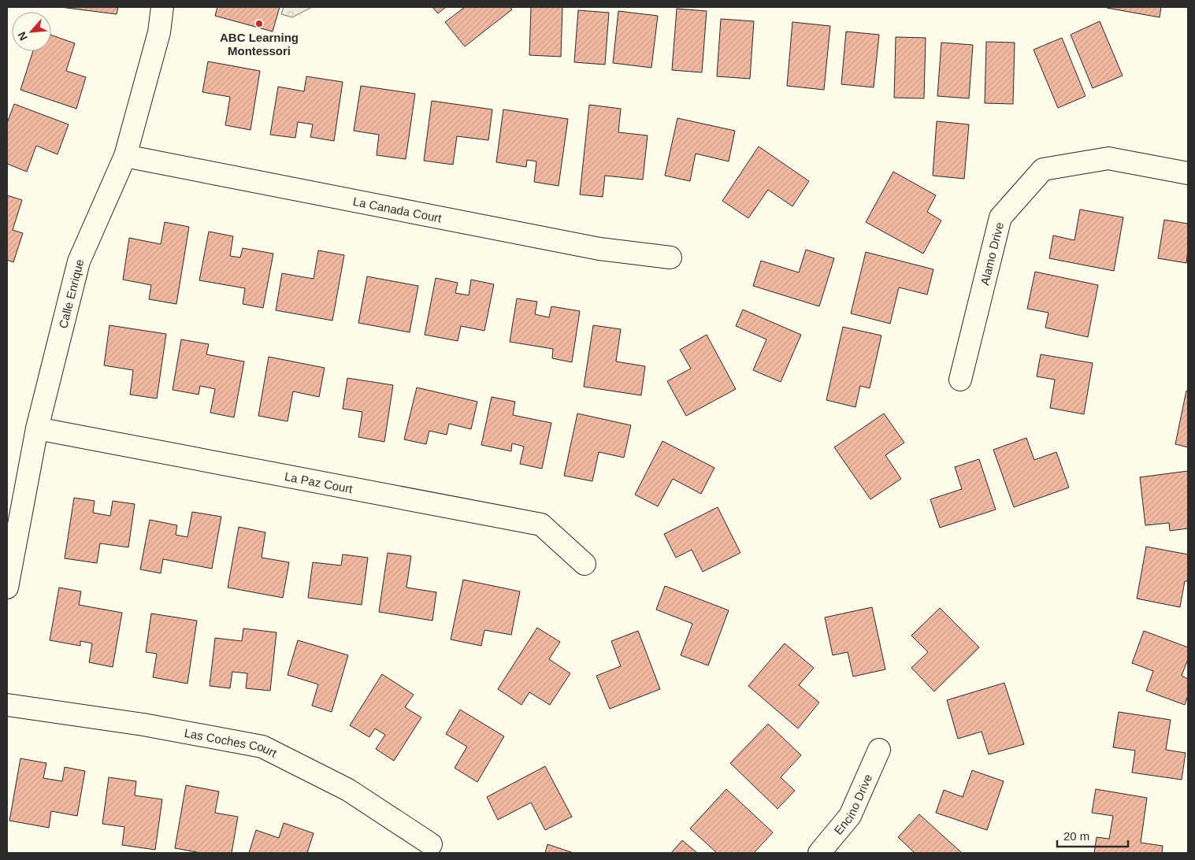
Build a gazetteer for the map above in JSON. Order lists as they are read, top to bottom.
{
  "streets": {
    "street": [
      "La Canada Court",
      "Alamo Drive",
      "Calle Enrique",
      "La Paz Court",
      "Las Coches Court",
      "Encino Drive"
    ]
  },
  "crossings": [
    ["La Canada Court", "Calle Enrique"],
    ["Calle Enrique", "La Paz Court"]
  ],
  "places": ["ABC Learning Montessori"],
  "scale_bar": "20 m",
  "north": "bottom left"
}
